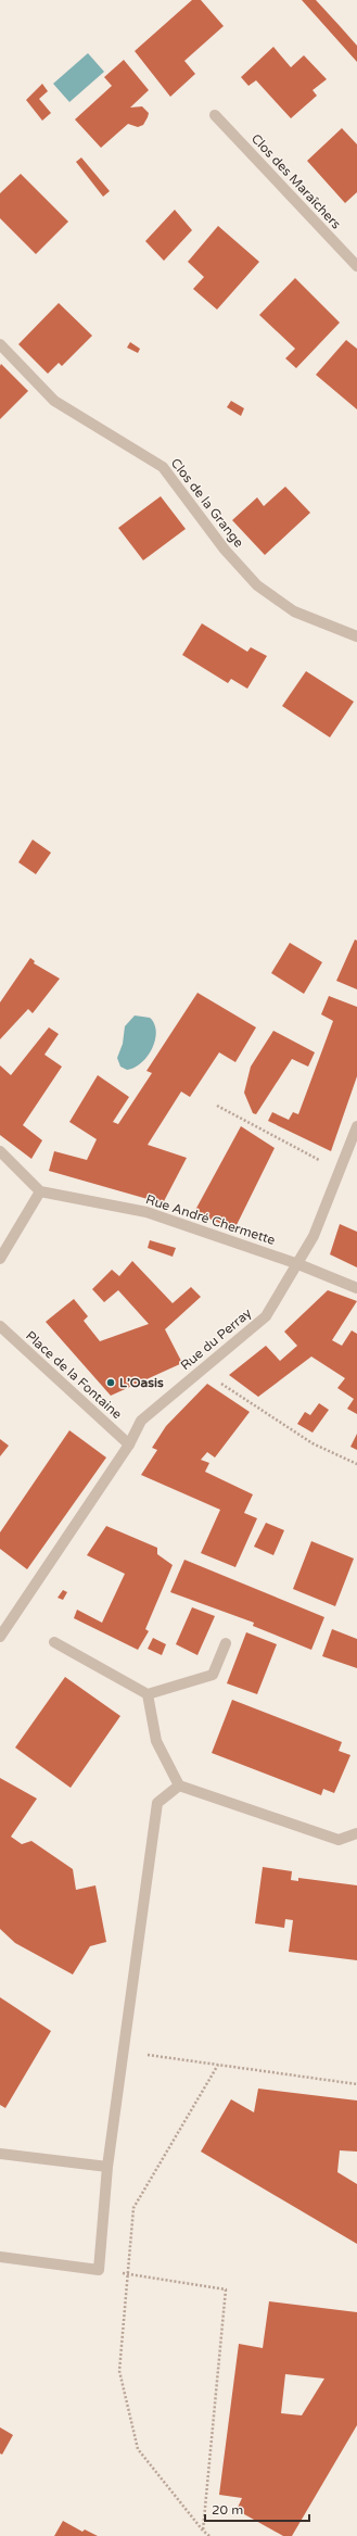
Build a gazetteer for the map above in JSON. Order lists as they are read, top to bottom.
{
  "streets": {
    "street": [
      "Clos des Maraîchers",
      "Clos de la Grange",
      "Rue André Chermette",
      "Rue du Perray",
      "Place de la Fontaine"
    ]
  },
  "crossings": [
    ["Rue André Chermette", "Rue du Perray"],
    ["Rue du Perray", "Place de la Fontaine"]
  ],
  "places": ["L’Oasis"],
  "scale_bar": "20 m"
}
